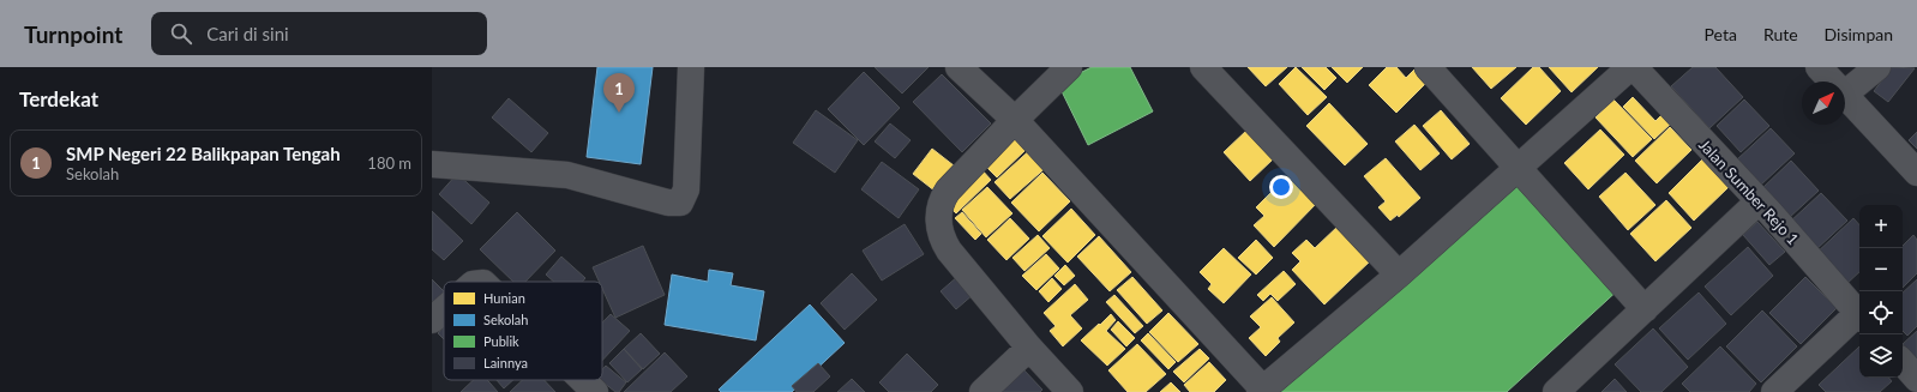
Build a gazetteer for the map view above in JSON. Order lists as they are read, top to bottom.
{
  "streets": {
    "street": ["Jalan Sumber Rejo 1"]
  },
  "legend": [
    "Hunian",
    "Sekolah",
    "Publik",
    "Lainnya"
  ],
  "north": "top right",
  "page": {
    "header": "Turnpoint",
    "search": "Cari di sini",
    "nav": ["Peta", "Rute", "Disimpan"],
    "heading": "Terdekat",
    "pins": "1",
    "list": [
      {
        "mark": "1",
        "name": "SMP Negeri 22 Balikpapan Tengah",
        "note": "Sekolah",
        "value": "180 m"
      }
    ],
    "map_buttons": ["+", "−"]
  }
}
